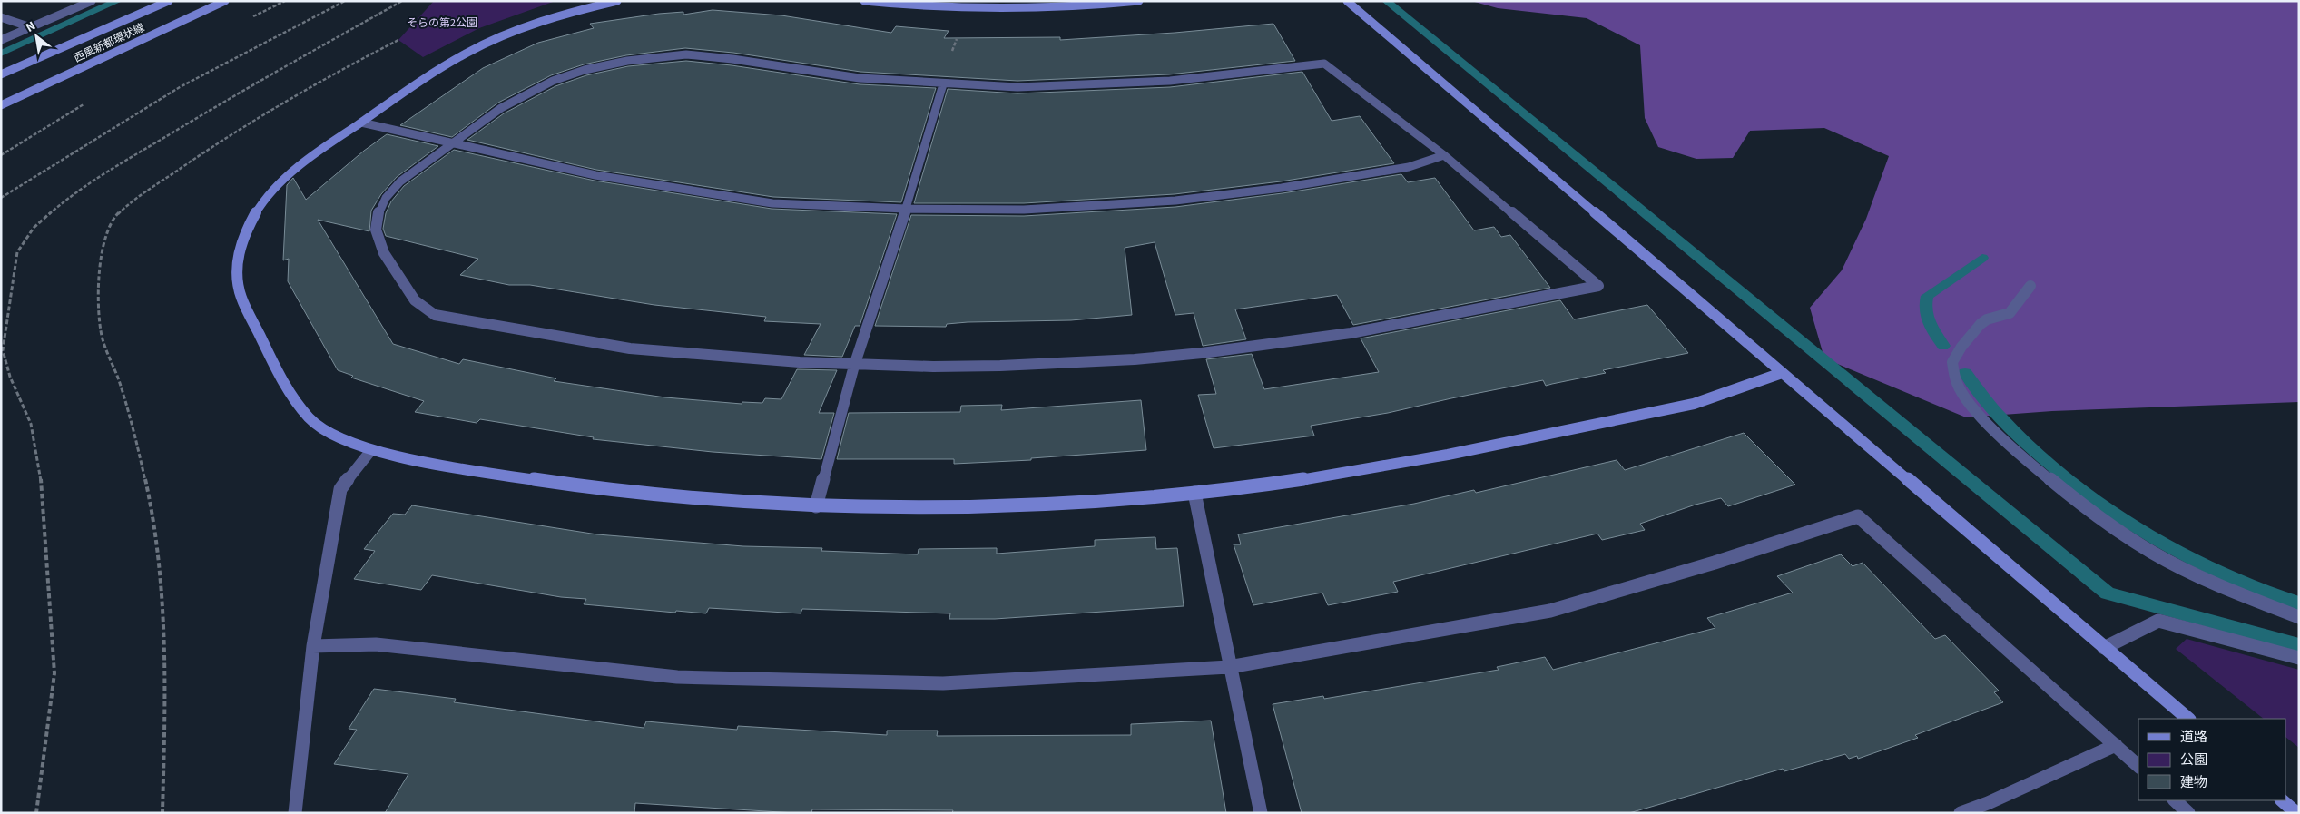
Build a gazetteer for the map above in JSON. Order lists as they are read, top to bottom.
{
  "streets": {
    "street": ["西風新都環状線"]
  },
  "parks": ["そらの第2公園"],
  "legend": ["道路", "公園", "建物"],
  "north": "top left"
}
